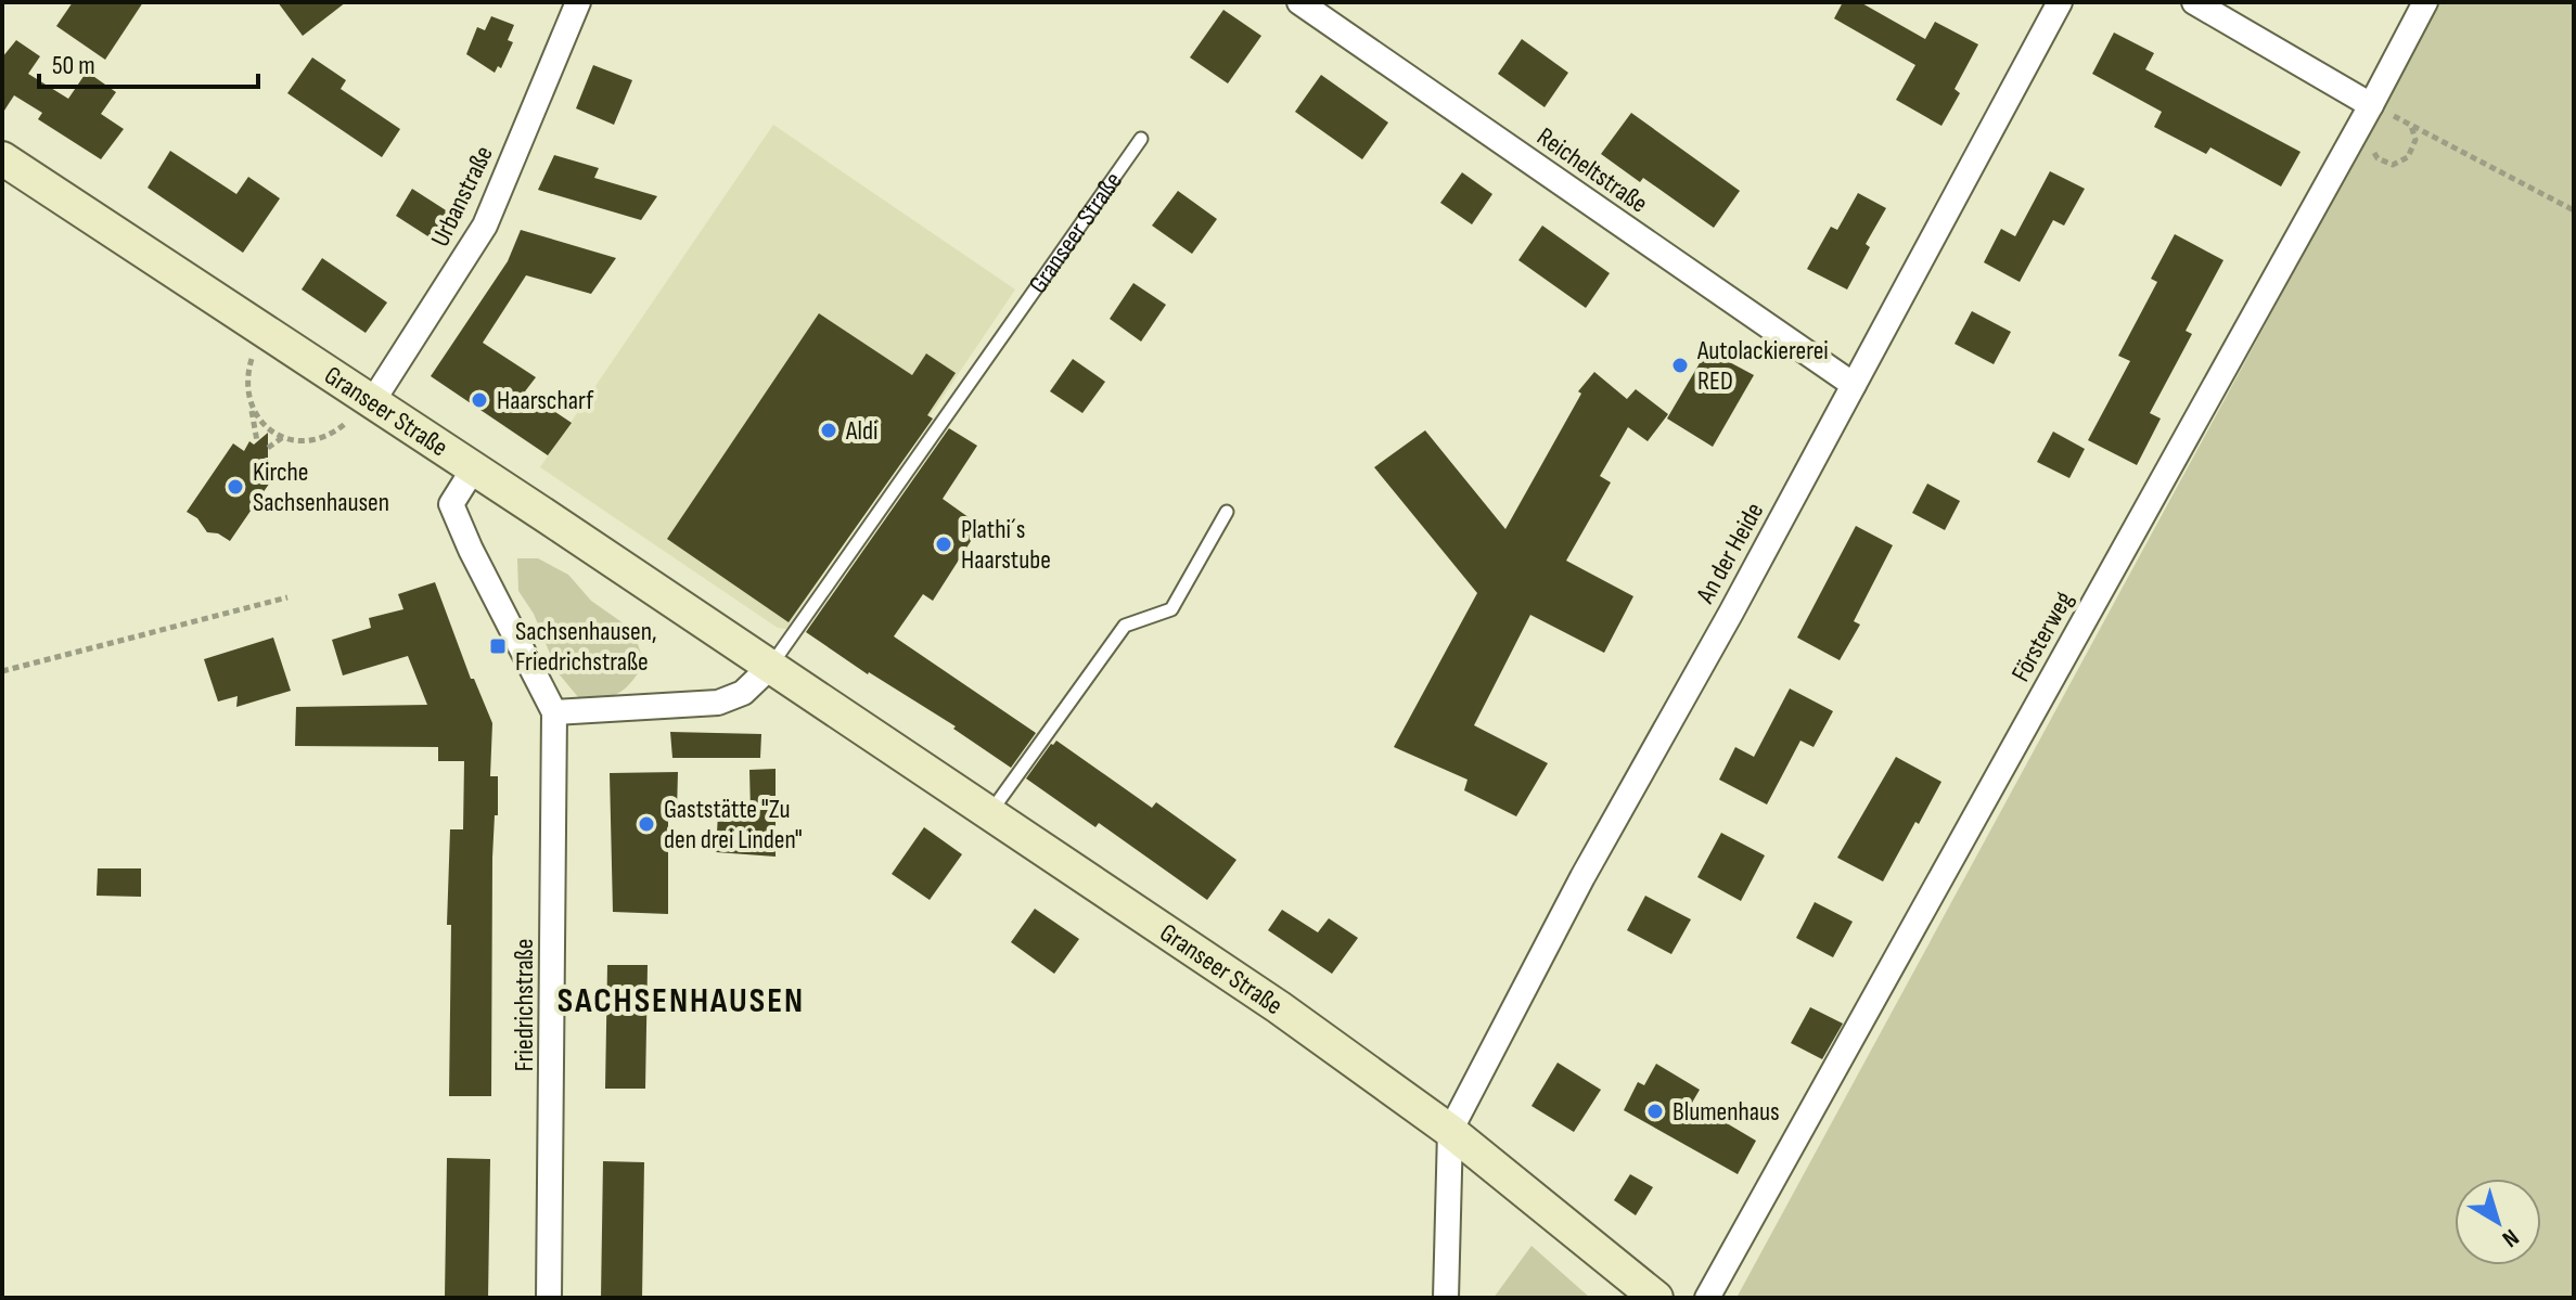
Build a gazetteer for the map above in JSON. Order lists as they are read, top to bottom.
{
  "streets": {
    "main road": ["Granseer Straße"],
    "street": [
      "Reicheltstraße",
      "Urbanstraße",
      "An der Heide",
      "Försterweg",
      "Friedrichstraße"
    ]
  },
  "crossings": [
    ["Reicheltstraße", "An der Heide"],
    ["Urbanstraße", "Granseer Straße"],
    ["Granseer Straße", "An der Heide"],
    ["Granseer Straße", "Friedrichstraße"]
  ],
  "districts": ["SACHSENHAUSEN"],
  "places": {
    "other": [
      "Autolackiererei RED",
      "Haarscharf",
      "Aldi",
      "Kirche Sachsenhausen",
      "Plathi´s Haarstube",
      "Gaststätte \"Zu den drei Linden\"",
      "Blumenhaus"
    ],
    "transit": ["Sachsenhausen, Friedrichstraße"]
  },
  "scale_bar": "50 m",
  "north": "bottom right"
}
